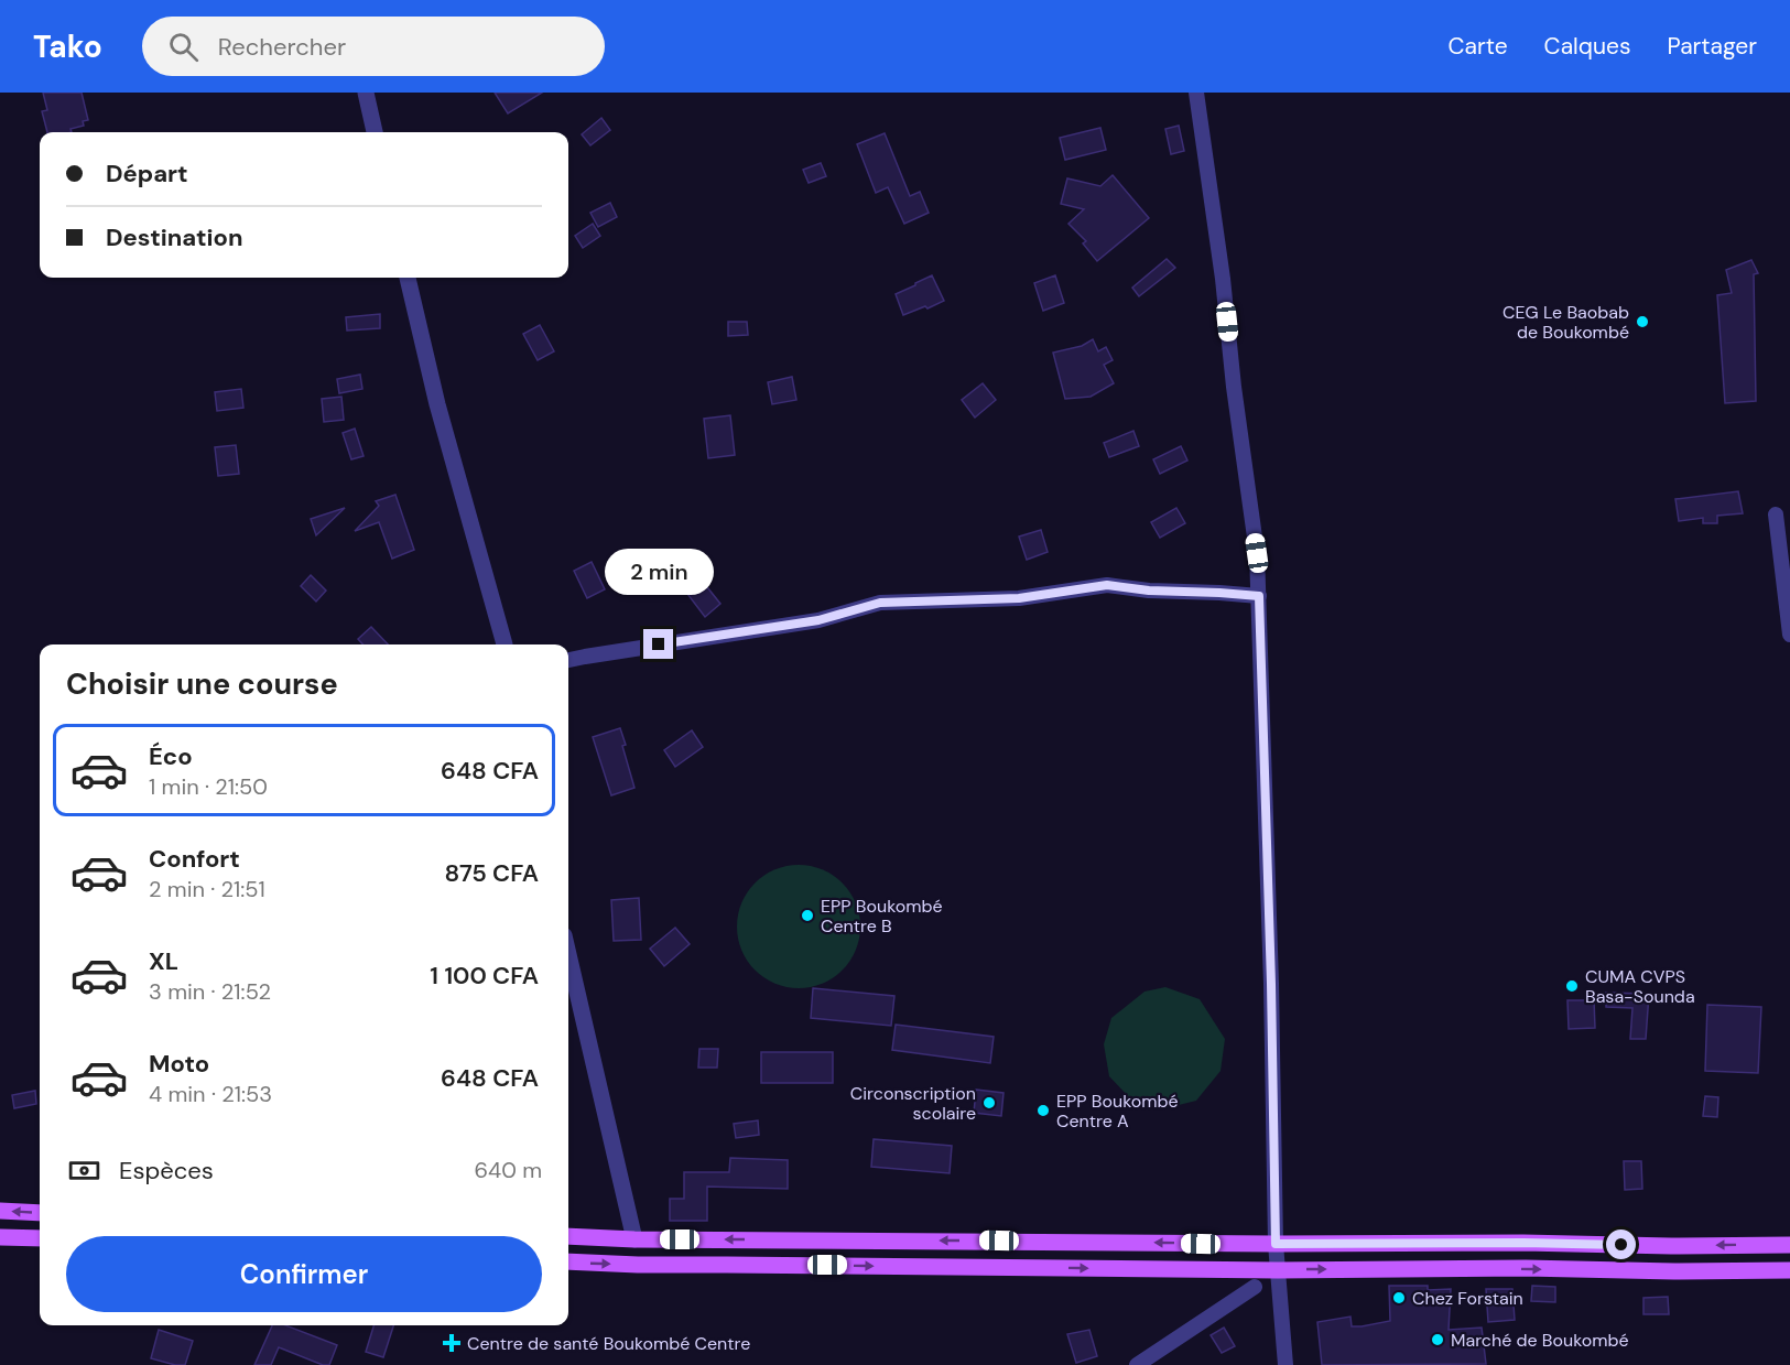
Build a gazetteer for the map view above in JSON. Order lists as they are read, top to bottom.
{
  "places": {
    "other": [
      "CEG Le Baobab de Boukombé",
      "EPP Boukombé Centre B",
      "CUMA CVPS Basa-Sounda",
      "Circonscription scolaire",
      "EPP Boukombé Centre A",
      "Chez Forstain",
      "Marché de Boukombé"
    ],
    "health": ["Centre de santé Boukombé Centre"]
  },
  "page": {
    "header": "Tako",
    "search": "Rechercher",
    "nav": ["Carte", "Calques", "Partager"],
    "banner": ["Départ", "Destination"],
    "bubble": "2 min",
    "heading": "Choisir une course",
    "list": [
      {
        "name": "Éco",
        "note": "1 min · 21:50",
        "value": "648 CFA"
      },
      {
        "name": "Confort",
        "note": "2 min · 21:51",
        "value": "875 CFA"
      },
      {
        "name": "XL",
        "note": "3 min · 21:52",
        "value": "1 100 CFA"
      },
      {
        "name": "Moto",
        "note": "4 min · 21:53",
        "value": "648 CFA"
      }
    ],
    "pay": ["Espèces", "640 m"],
    "buttons": "Confirmer"
  }
}
